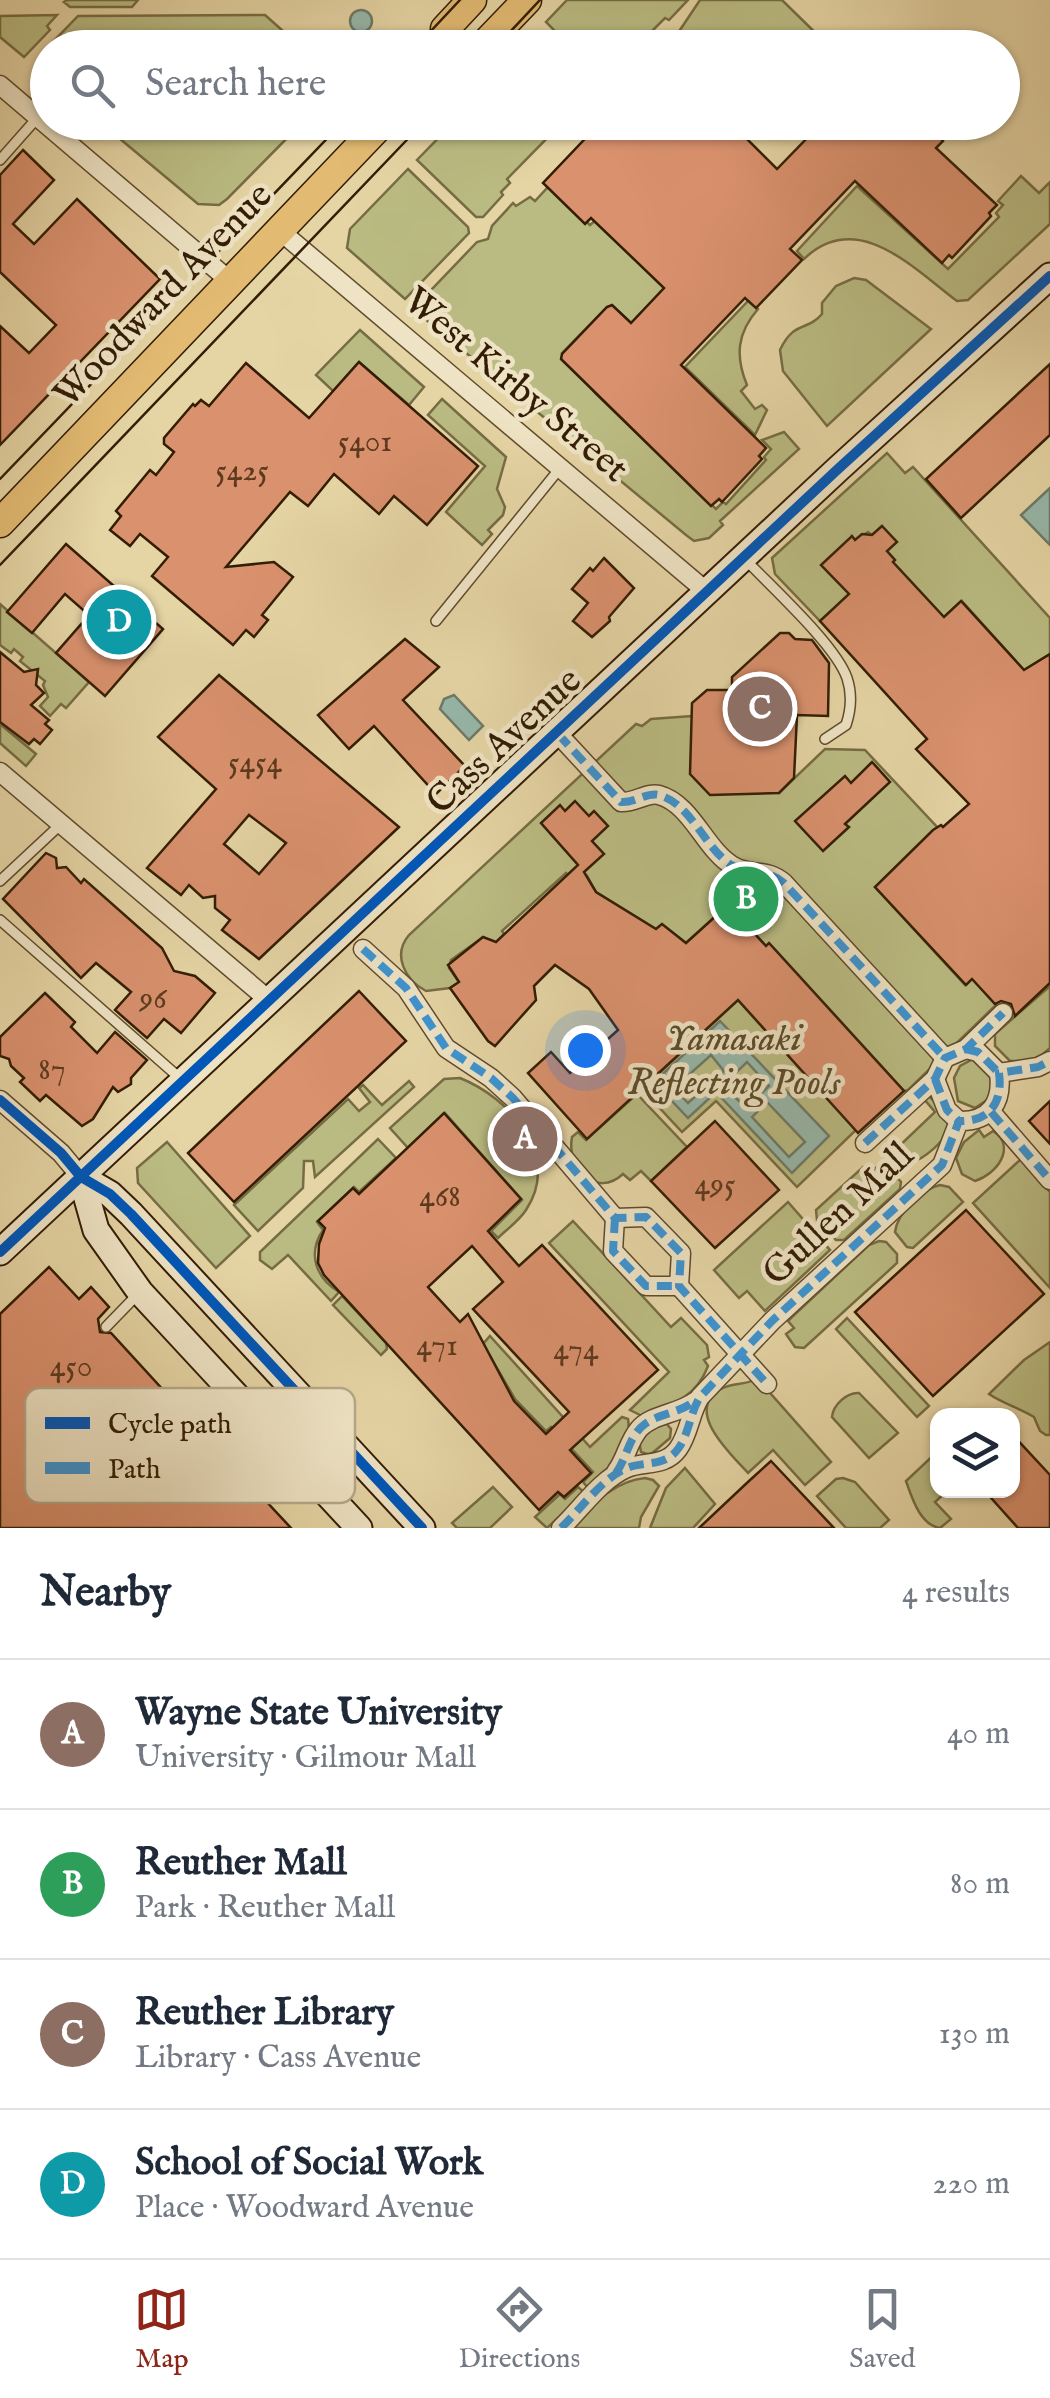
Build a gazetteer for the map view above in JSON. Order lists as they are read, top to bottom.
{
  "streets": {
    "main road": ["Woodward Avenue"],
    "street": ["West Kirby Street", "Cass Avenue", "Gullen Mall"]
  },
  "crossings": [
    ["Woodward Avenue", "West Kirby Street"],
    ["West Kirby Street", "Cass Avenue"]
  ],
  "parks": ["Yamasaki Reflecting Pools"],
  "house_numbers": [
    "5401",
    "5425",
    "5454",
    "96",
    "87",
    "495",
    "468",
    "471",
    "474",
    "450"
  ],
  "legend": ["Cycle path", "Path"],
  "page": {
    "search": "Search here",
    "pins": [
      "D",
      "C",
      "B",
      "A"
    ],
    "heading": ["Nearby", "4 results"],
    "list": [
      {
        "mark": "A",
        "name": "Wayne State University",
        "note": "University · Gilmour Mall",
        "value": "40 m"
      },
      {
        "mark": "B",
        "name": "Reuther Mall",
        "note": "Park · Reuther Mall",
        "value": "80 m"
      },
      {
        "mark": "C",
        "name": "Reuther Library",
        "note": "Library · Cass Avenue",
        "value": "130 m"
      },
      {
        "mark": "D",
        "name": "School of Social Work",
        "note": "Place · Woodward Avenue",
        "value": "220 m"
      }
    ],
    "nav": ["Map", "Directions", "Saved"]
  }
}
